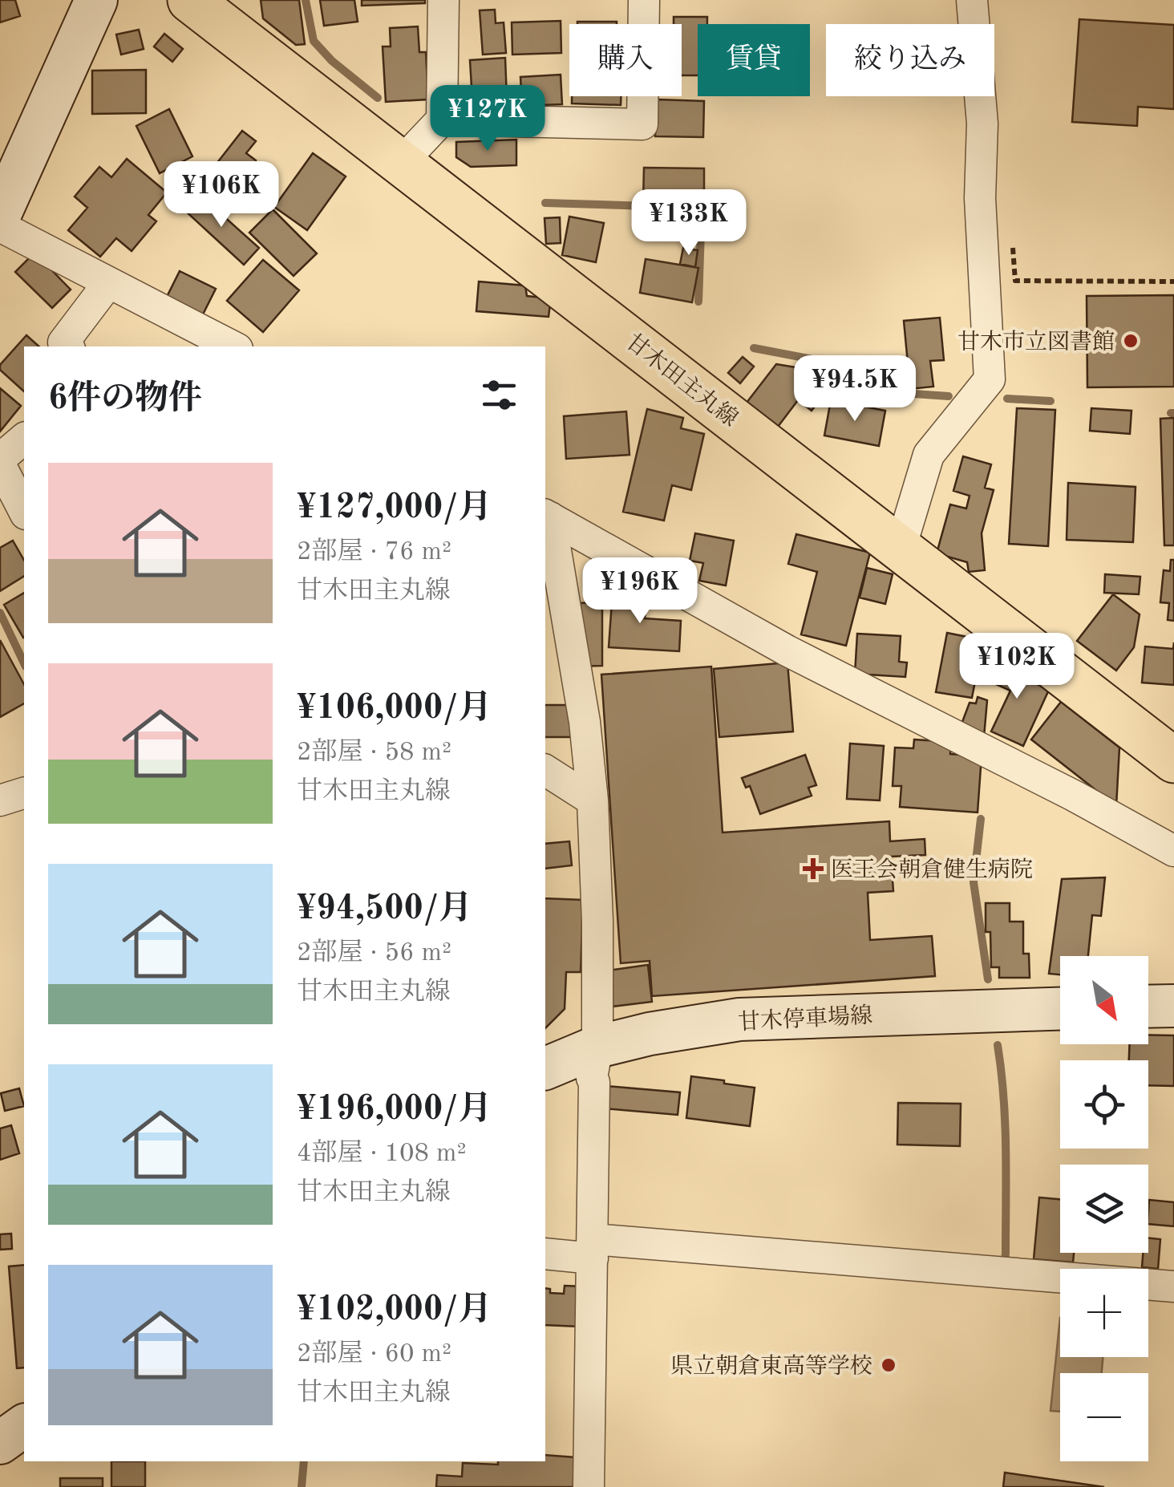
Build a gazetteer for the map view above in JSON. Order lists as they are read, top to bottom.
{
  "streets": {
    "main road": ["甘木田主丸線", "甘木停車場線"]
  },
  "places": {
    "other": ["甘木市立図書館", "県立朝倉東高等学校"],
    "health": ["医王会朝倉健生病院"]
  },
  "north": "bottom right",
  "page": {
    "chip": ["購入", "賃貸", "絞り込み"],
    "price": [
      "¥127K",
      "¥106K",
      "¥133K",
      "¥94.5K",
      "¥196K",
      "¥102K"
    ],
    "heading": "6件の物件",
    "list": [
      {
        "name": "¥127,000/月",
        "note": "2部屋 · 76 m² · 甘木田主丸線"
      },
      {
        "name": "¥106,000/月",
        "note": "2部屋 · 58 m² · 甘木田主丸線"
      },
      {
        "name": "¥94,500/月",
        "note": "2部屋 · 56 m² · 甘木田主丸線"
      },
      {
        "name": "¥196,000/月",
        "note": "4部屋 · 108 m² · 甘木田主丸線"
      },
      {
        "name": "¥102,000/月",
        "note": "2部屋 · 60 m² · 甘木田主丸線"
      }
    ],
    "map_buttons": ["+", "−"]
  }
}
